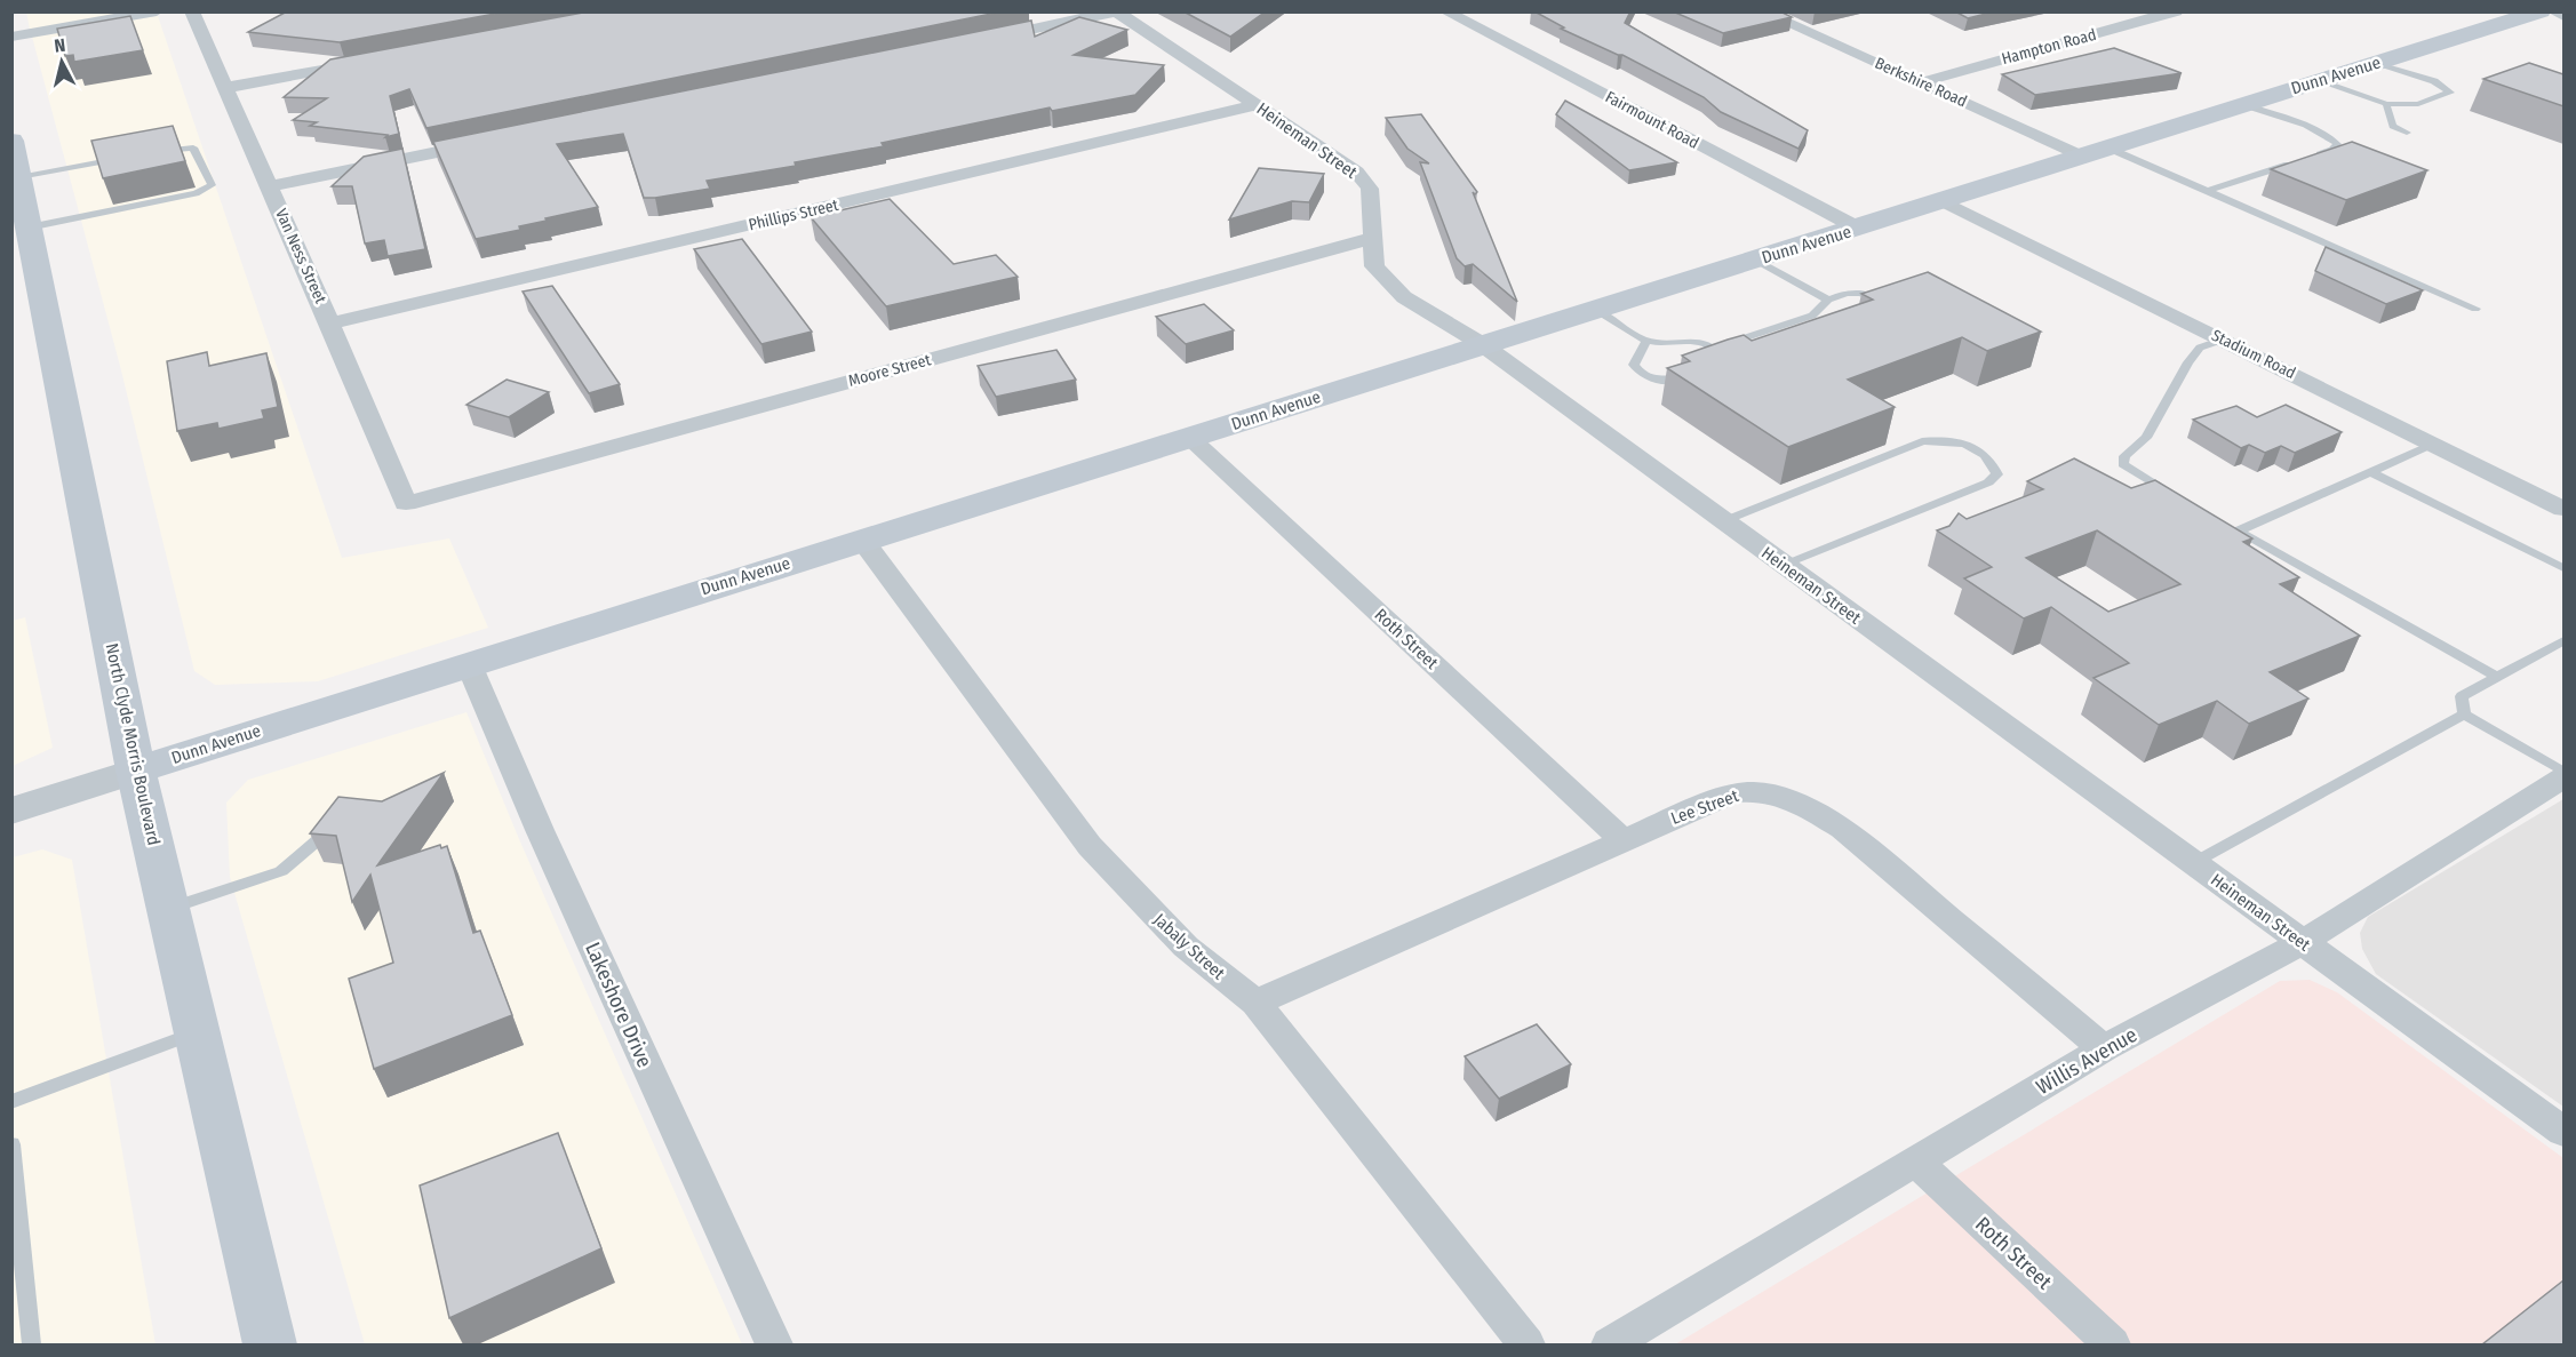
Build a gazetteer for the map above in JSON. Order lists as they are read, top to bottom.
{
  "streets": {
    "main road": ["Dunn Avenue", "North Clyde Morris Boulevard"],
    "street": [
      "Hampton Road",
      "Berkshire Road",
      "Fairmount Road",
      "Heineman Street",
      "Phillips Street",
      "Van Ness Street",
      "Stadium Road",
      "Moore Street",
      "Roth Street",
      "Lee Street",
      "Jabaly Street",
      "Lakeshore Drive",
      "Willis Avenue"
    ]
  },
  "crossings": [
    ["Hampton Road", "Berkshire Road"],
    ["Dunn Avenue", "Berkshire Road"],
    ["Dunn Avenue", "Fairmount Road"],
    ["Dunn Avenue", "Heineman Street"],
    ["Dunn Avenue", "Stadium Road"],
    ["Dunn Avenue", "Roth Street"],
    ["Dunn Avenue", "North Clyde Morris Boulevard"],
    ["Dunn Avenue", "Jabaly Street"],
    ["Dunn Avenue", "Lakeshore Drive"],
    ["Heineman Street", "Phillips Street"],
    ["Heineman Street", "Moore Street"],
    ["Heineman Street", "Willis Avenue"],
    ["Phillips Street", "Van Ness Street"],
    ["Van Ness Street", "Moore Street"],
    ["Roth Street", "Lee Street"],
    ["Roth Street", "Willis Avenue"],
    ["Lee Street", "Jabaly Street"],
    ["Lee Street", "Willis Avenue"]
  ],
  "north": "top"
}
